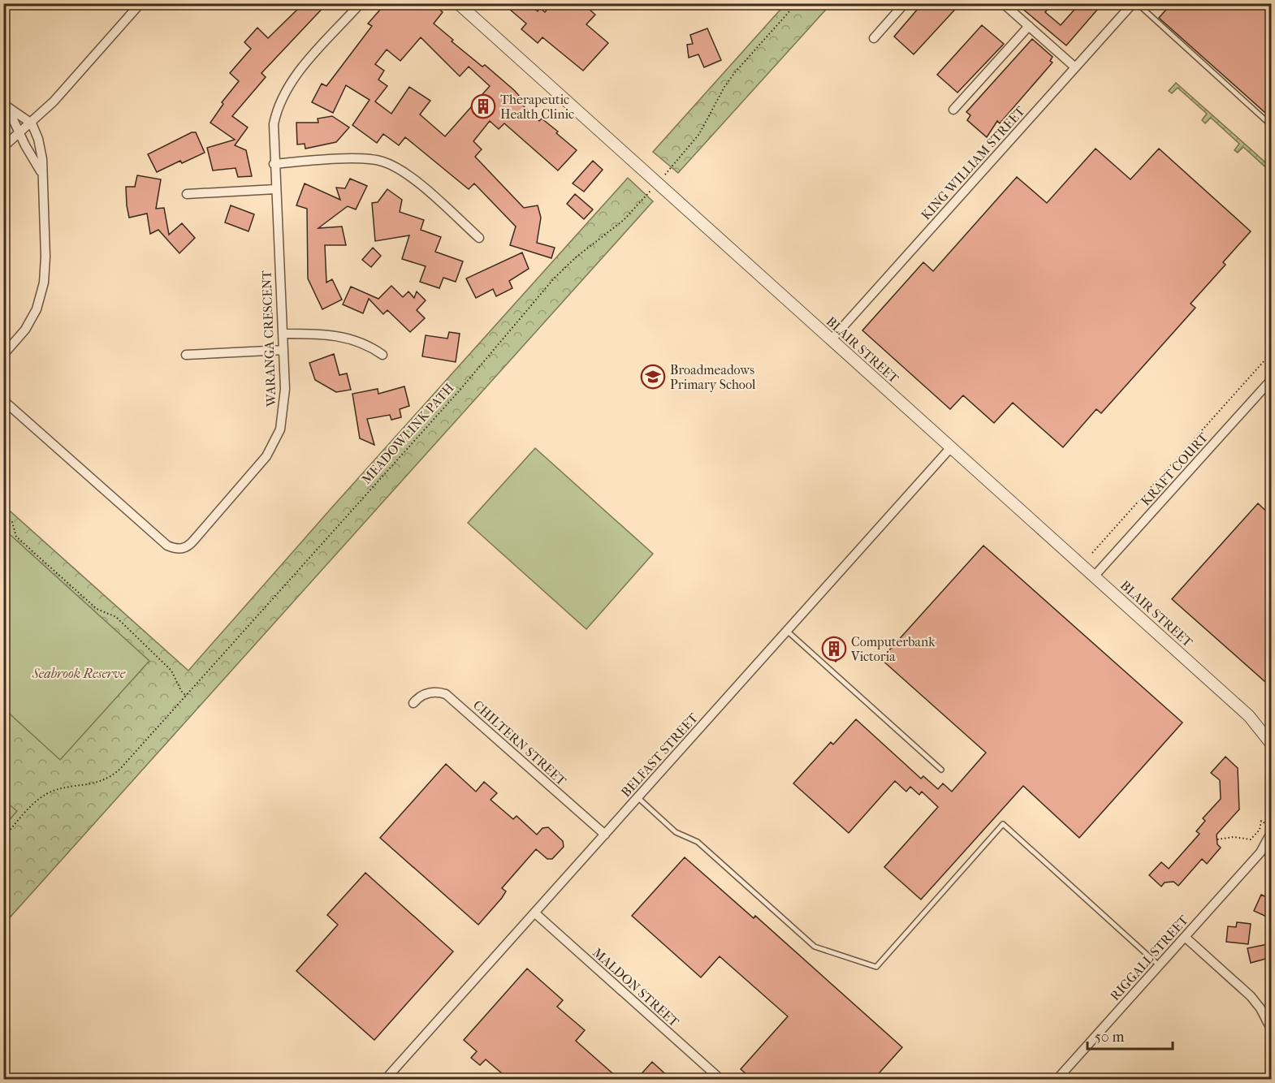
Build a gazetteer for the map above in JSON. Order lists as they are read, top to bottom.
{
  "streets": {
    "street": [
      "KING WILLIAM STREET",
      "WARANGA CRESCENT",
      "BLAIR STREET",
      "KRAFT COURT",
      "CHILTERN STREET",
      "BELFAST STREET",
      "RIGGALL STREET",
      "MALDON STREET"
    ],
    "path": ["MEADOWLINK PATH"]
  },
  "crossings": [
    ["KING WILLIAM STREET", "BLAIR STREET"],
    ["BLAIR STREET", "MEADOWLINK PATH"],
    ["BLAIR STREET", "KRAFT COURT"],
    ["BLAIR STREET", "BELFAST STREET"],
    ["CHILTERN STREET", "BELFAST STREET"],
    ["BELFAST STREET", "MALDON STREET"]
  ],
  "parks": ["Seabrook Reserve"],
  "places": {
    "building": ["Therapeutic Health Clinic", "Computerbank Victoria"],
    "school or university": ["Broadmeadows Primary School"]
  },
  "scale_bar": "50 m"
}
